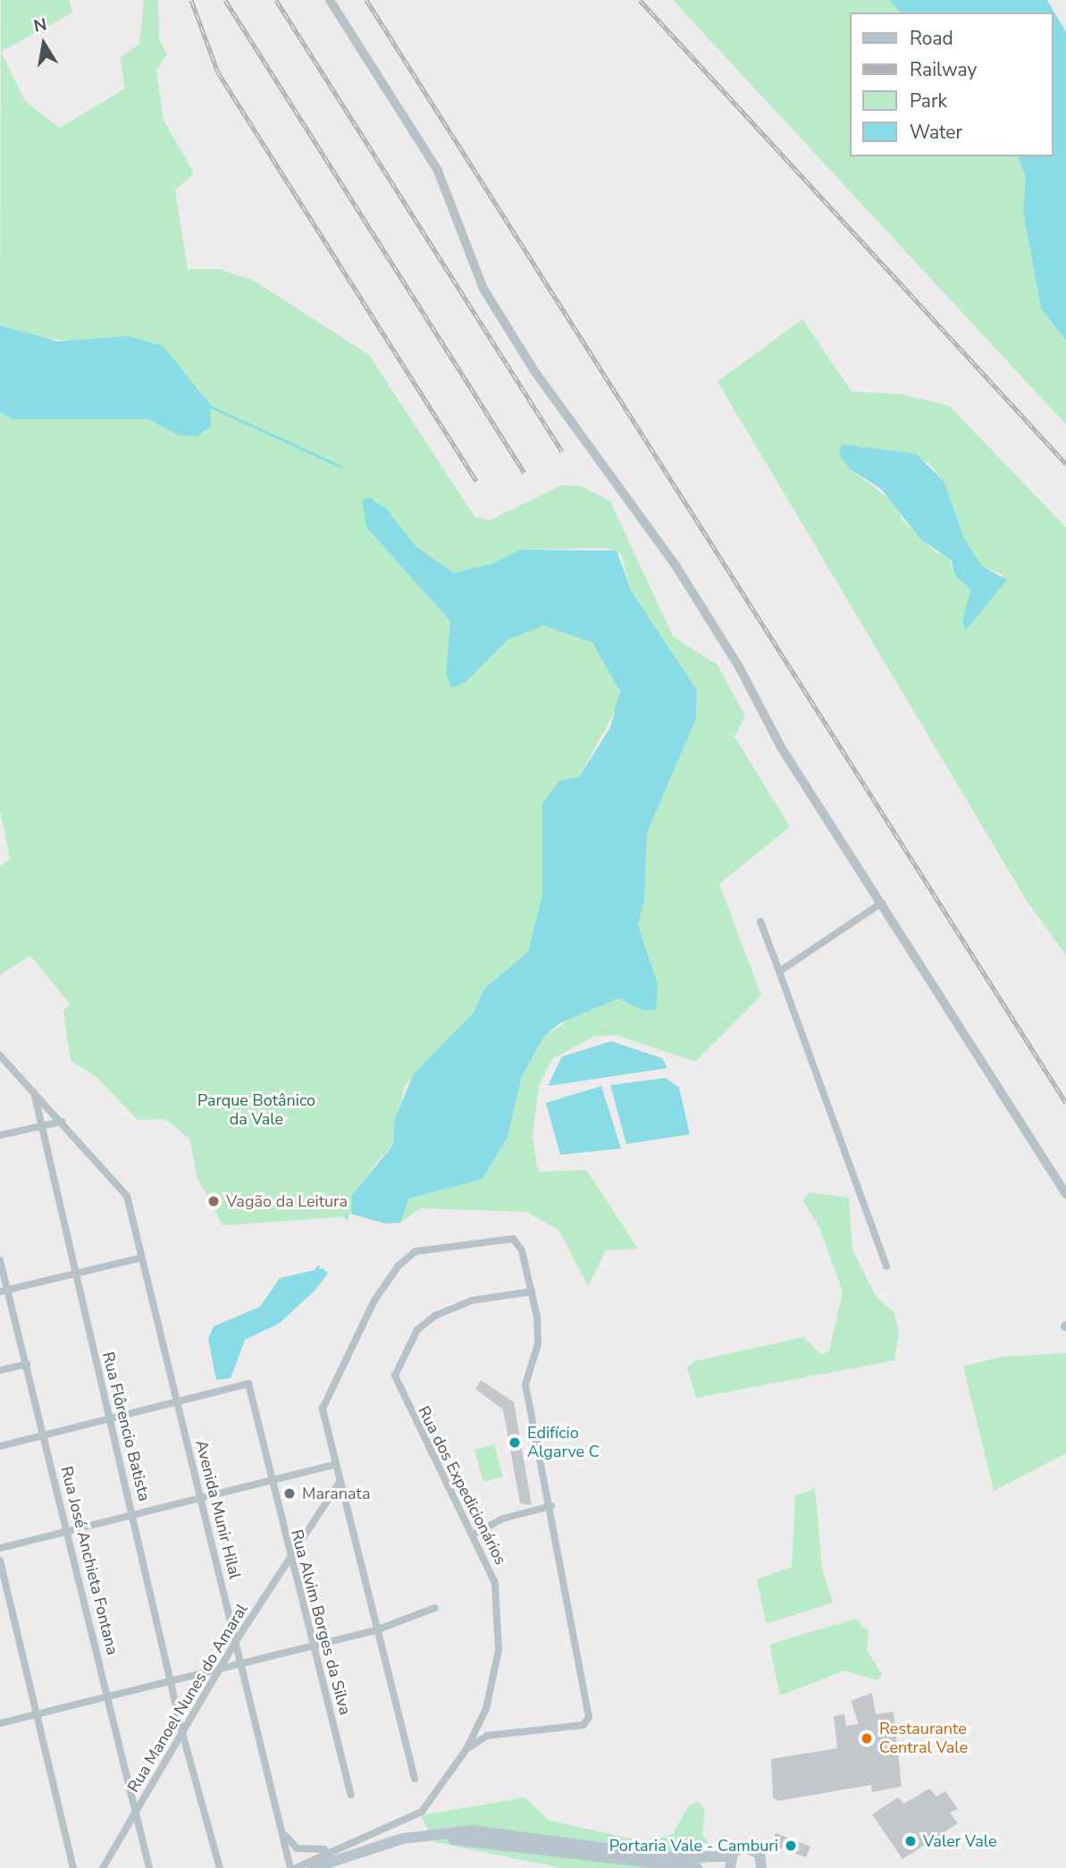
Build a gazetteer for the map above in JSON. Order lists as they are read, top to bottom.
{
  "streets": {
    "street": [
      "Rua Flôrencio Batista",
      "Rua dos Expedicionários",
      "Avenida Munir Hilal",
      "Rua José Anchieta Fontana",
      "Rua Alvim Borges da Silva",
      "Rua Manoel Nunes do Amaral"
    ]
  },
  "crossings": [
    ["Rua Flôrencio Batista", "Rua Manoel Nunes do Amaral"],
    ["Avenida Munir Hilal", "Rua Alvim Borges da Silva"],
    ["Avenida Munir Hilal", "Rua Manoel Nunes do Amaral"],
    ["Rua José Anchieta Fontana", "Rua Manoel Nunes do Amaral"],
    ["Rua Alvim Borges da Silva", "Rua Manoel Nunes do Amaral"]
  ],
  "parks": ["Parque Botânico da Vale"],
  "places": [
    "Vagão da Leitura",
    "Edifício Algarve C",
    "Maranata",
    "Restaurante Central Vale",
    "Valer Vale",
    "Portaria Vale - Camburi"
  ],
  "legend": [
    "Road",
    "Railway",
    "Park",
    "Water"
  ],
  "north": "top"
}
